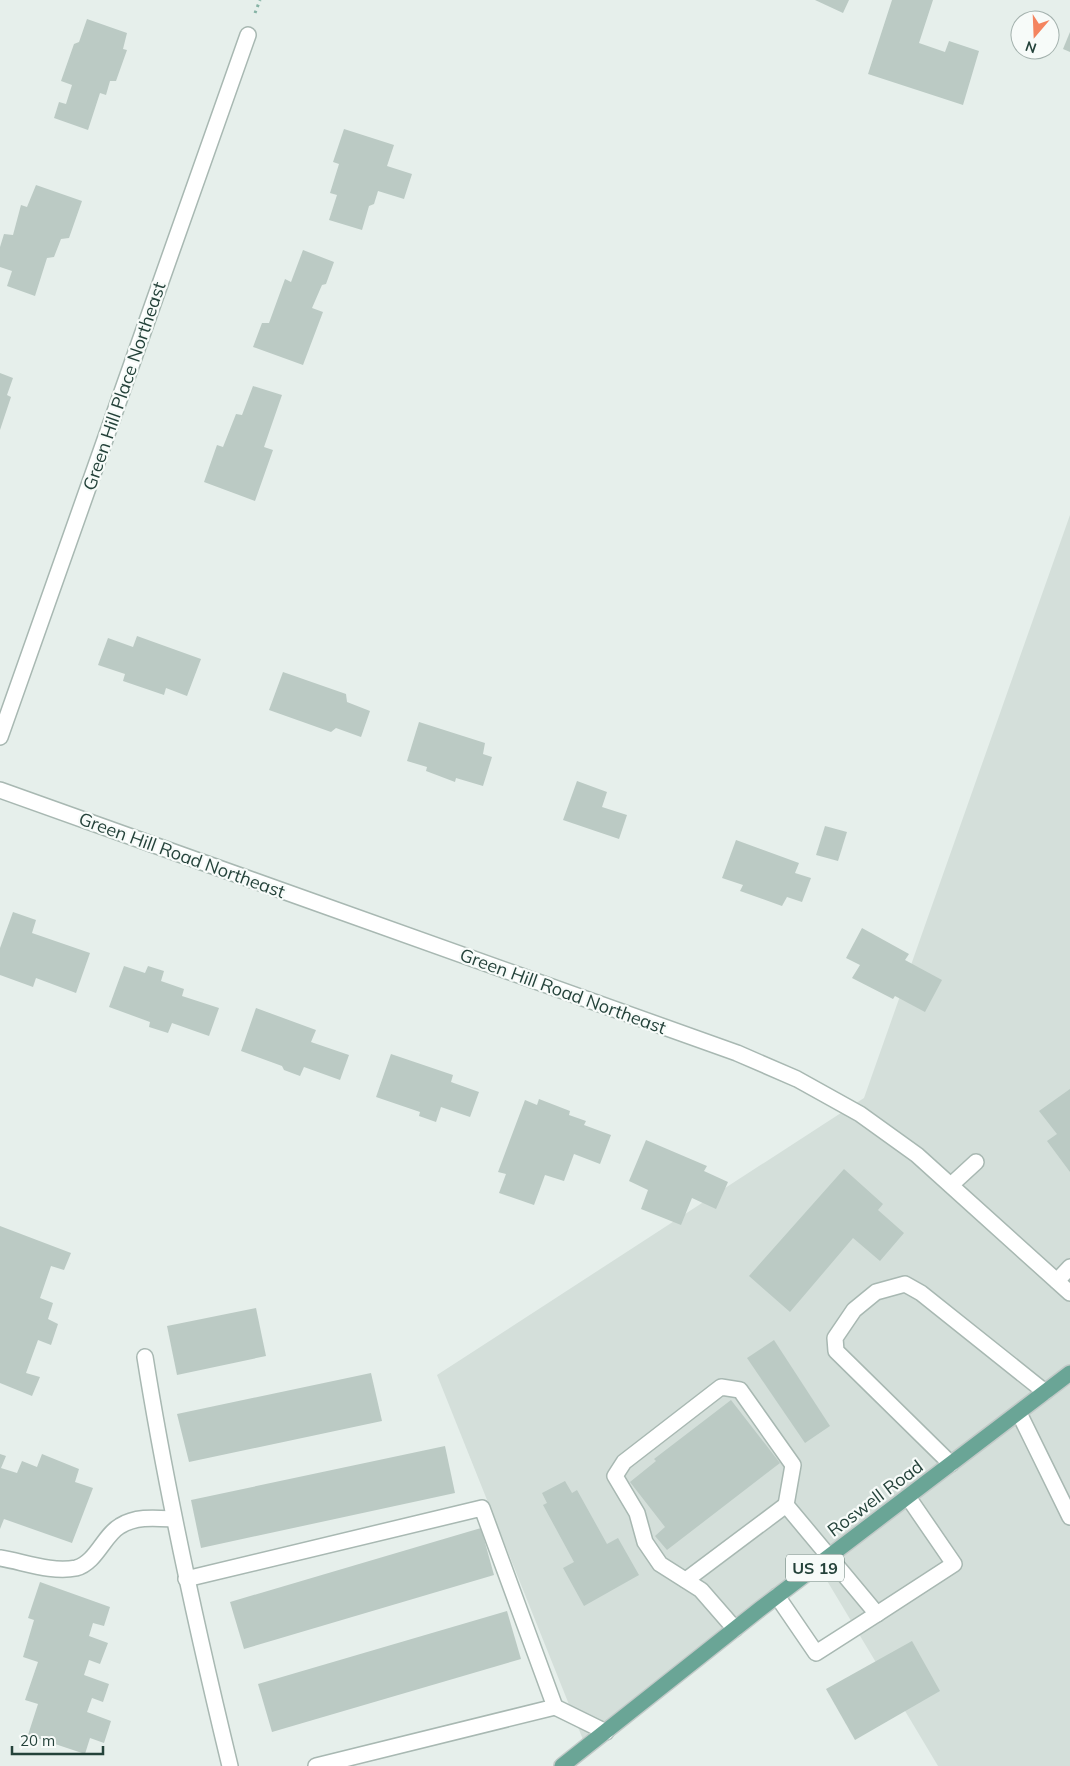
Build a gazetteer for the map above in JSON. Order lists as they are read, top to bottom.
{
  "streets": {
    "main road": ["Roswell Road", "US 19"],
    "street": ["Green Hill Place Northeast", "Green Hill Road Northeast"]
  },
  "scale_bar": "20 m",
  "north": "bottom"
}
